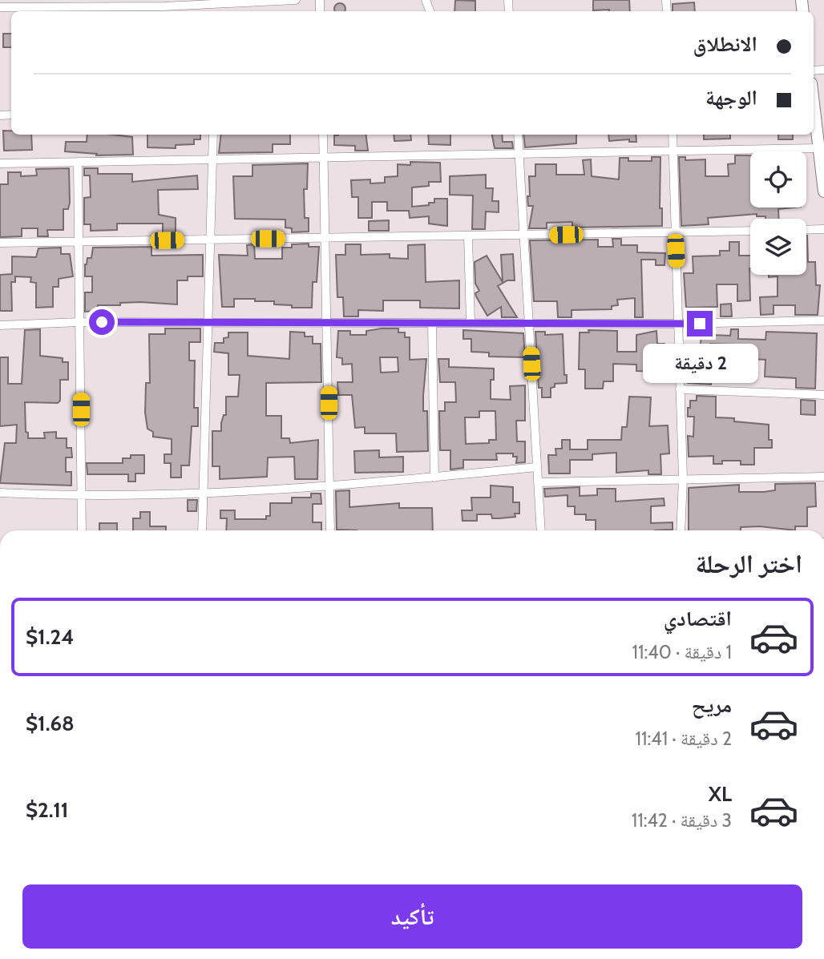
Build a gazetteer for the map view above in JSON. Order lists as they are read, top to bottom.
{
  "page": {
    "banner": ["الانطلاق", "الوجهة"],
    "bubble": "2 دقيقة",
    "heading": "اختر الرحلة",
    "list": [
      {
        "name": "اقتصادي",
        "note": "1 دقيقة · 11:40",
        "value": "$1.24"
      },
      {
        "name": "مريح",
        "note": "2 دقيقة · 11:41",
        "value": "$1.68"
      },
      {
        "name": "XL",
        "note": "3 دقيقة · 11:42",
        "value": "$2.11"
      }
    ],
    "buttons": "تأكيد"
  }
}
